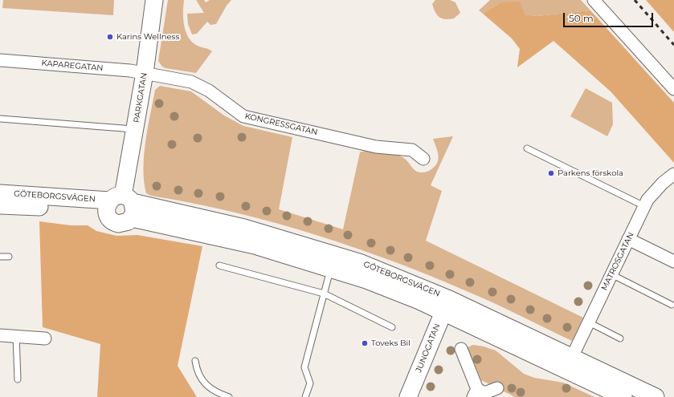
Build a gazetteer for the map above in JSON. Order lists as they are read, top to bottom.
{
  "streets": {
    "main road": ["PARKGATAN", "GÖTEBORGSVÄGEN", "JUNOGATAN"],
    "street": ["KAPAREGATAN", "KONGRESSGATAN", "MATROSGATAN"]
  },
  "crossings": [
    ["KAPAREGATAN", "PARKGATAN"],
    ["KAPAREGATAN", "KONGRESSGATAN"],
    ["PARKGATAN", "KONGRESSGATAN"],
    ["PARKGATAN", "GÖTEBORGSVÄGEN"],
    ["GÖTEBORGSVÄGEN", "MATROSGATAN"],
    ["GÖTEBORGSVÄGEN", "JUNOGATAN"]
  ],
  "places": ["Karins Wellness", "Parkens förskola", "Toveks Bil"],
  "scale_bar": "50 m"
}
